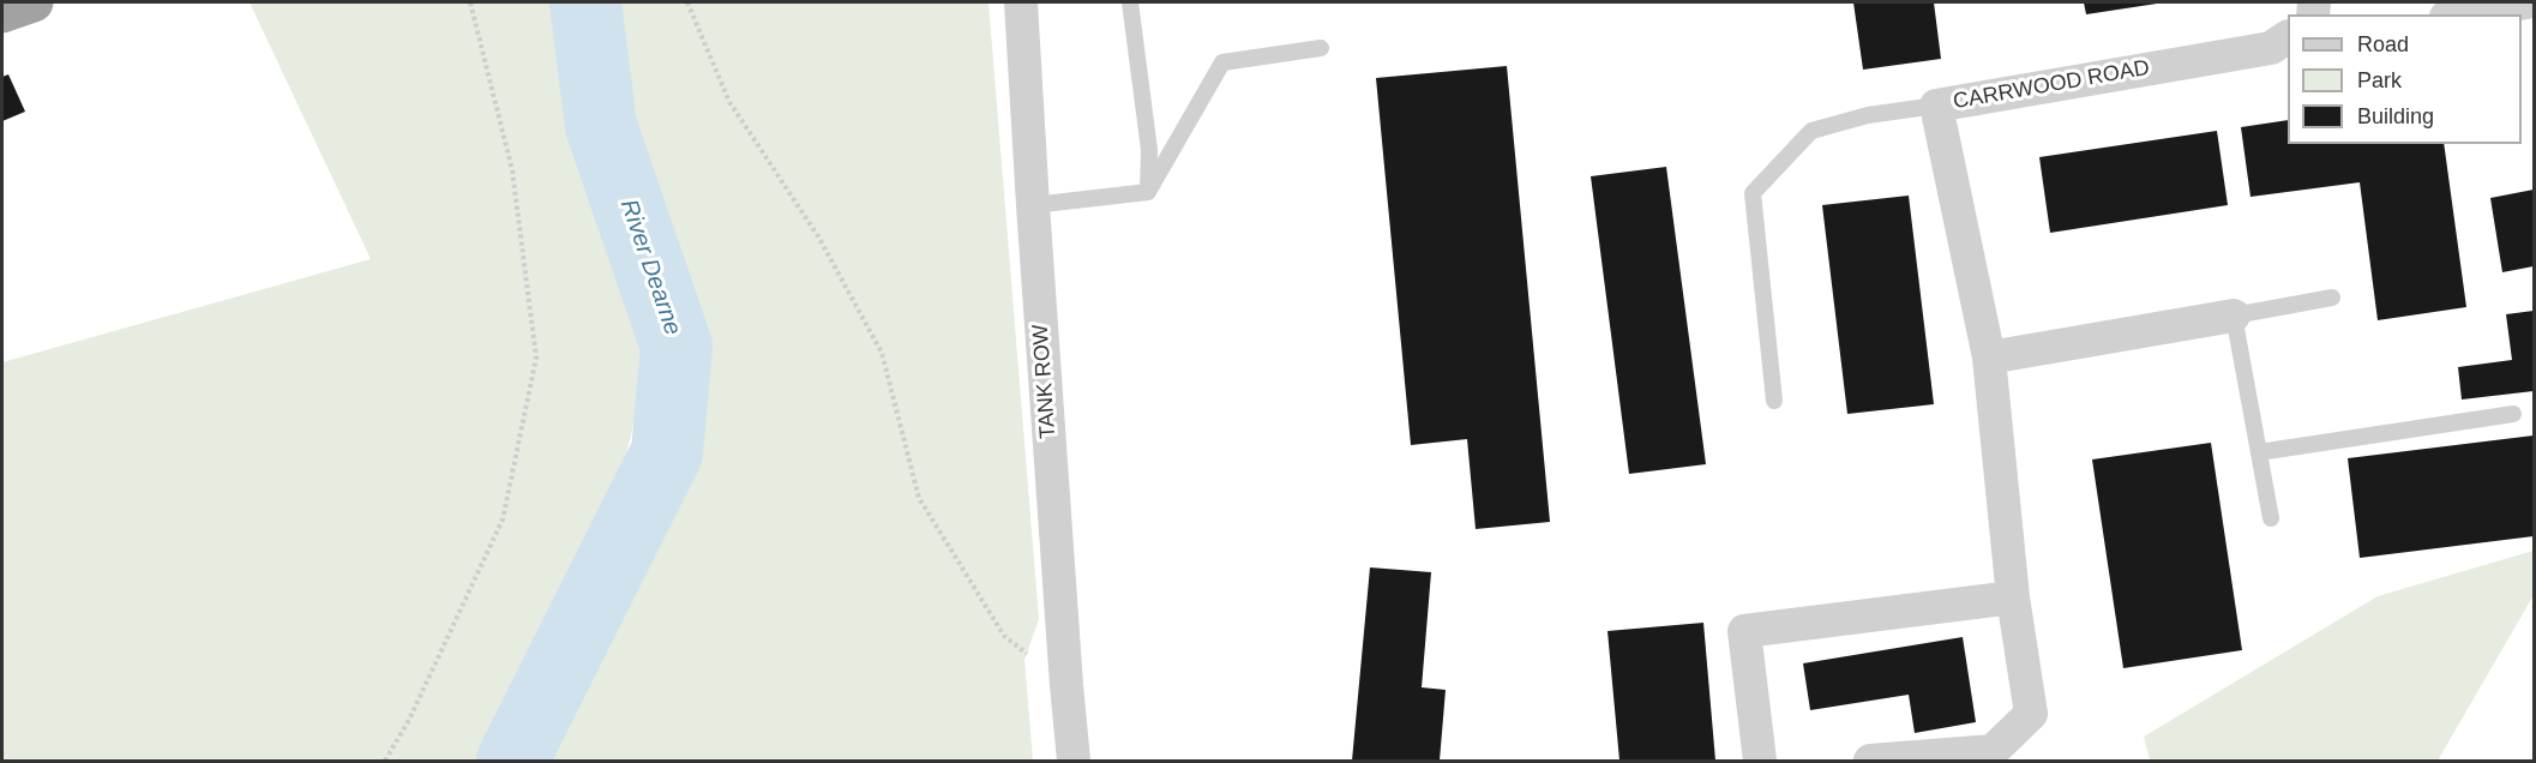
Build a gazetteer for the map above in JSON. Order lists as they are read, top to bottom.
{
  "streets": {
    "street": ["CARRWOOD ROAD", "TANK ROW"]
  },
  "water": ["River Dearne"],
  "legend": ["Road", "Park", "Building"]
}
